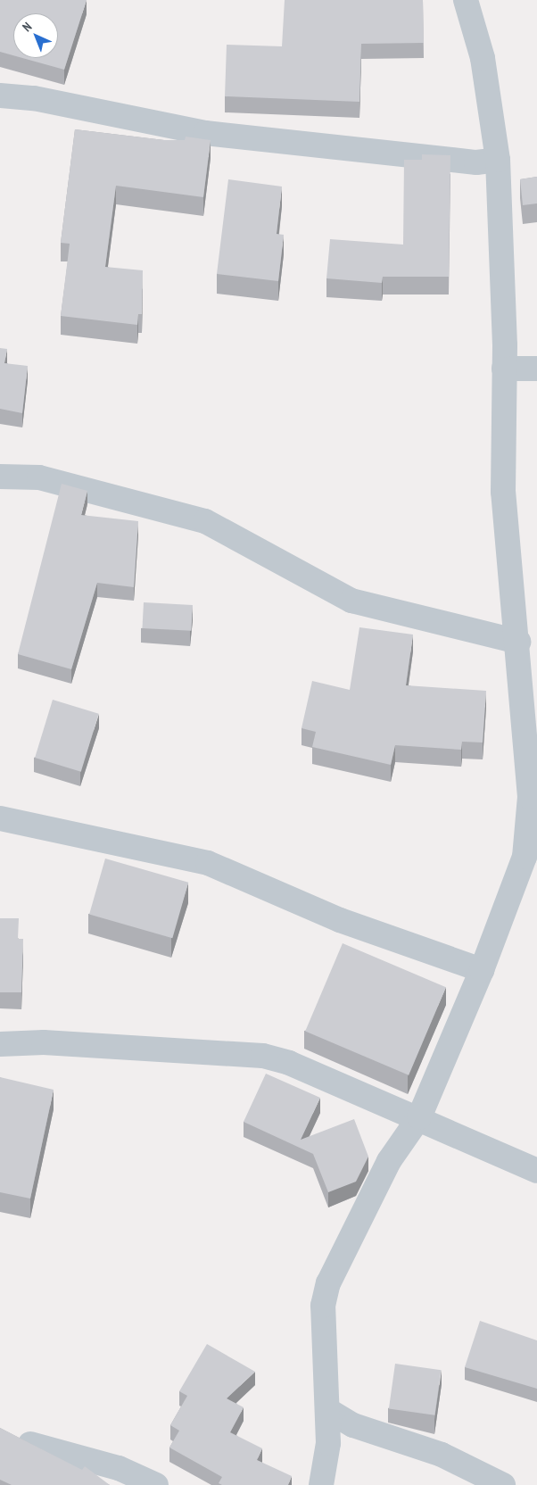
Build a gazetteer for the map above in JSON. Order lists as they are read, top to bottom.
{
  "north": "top left"
}
